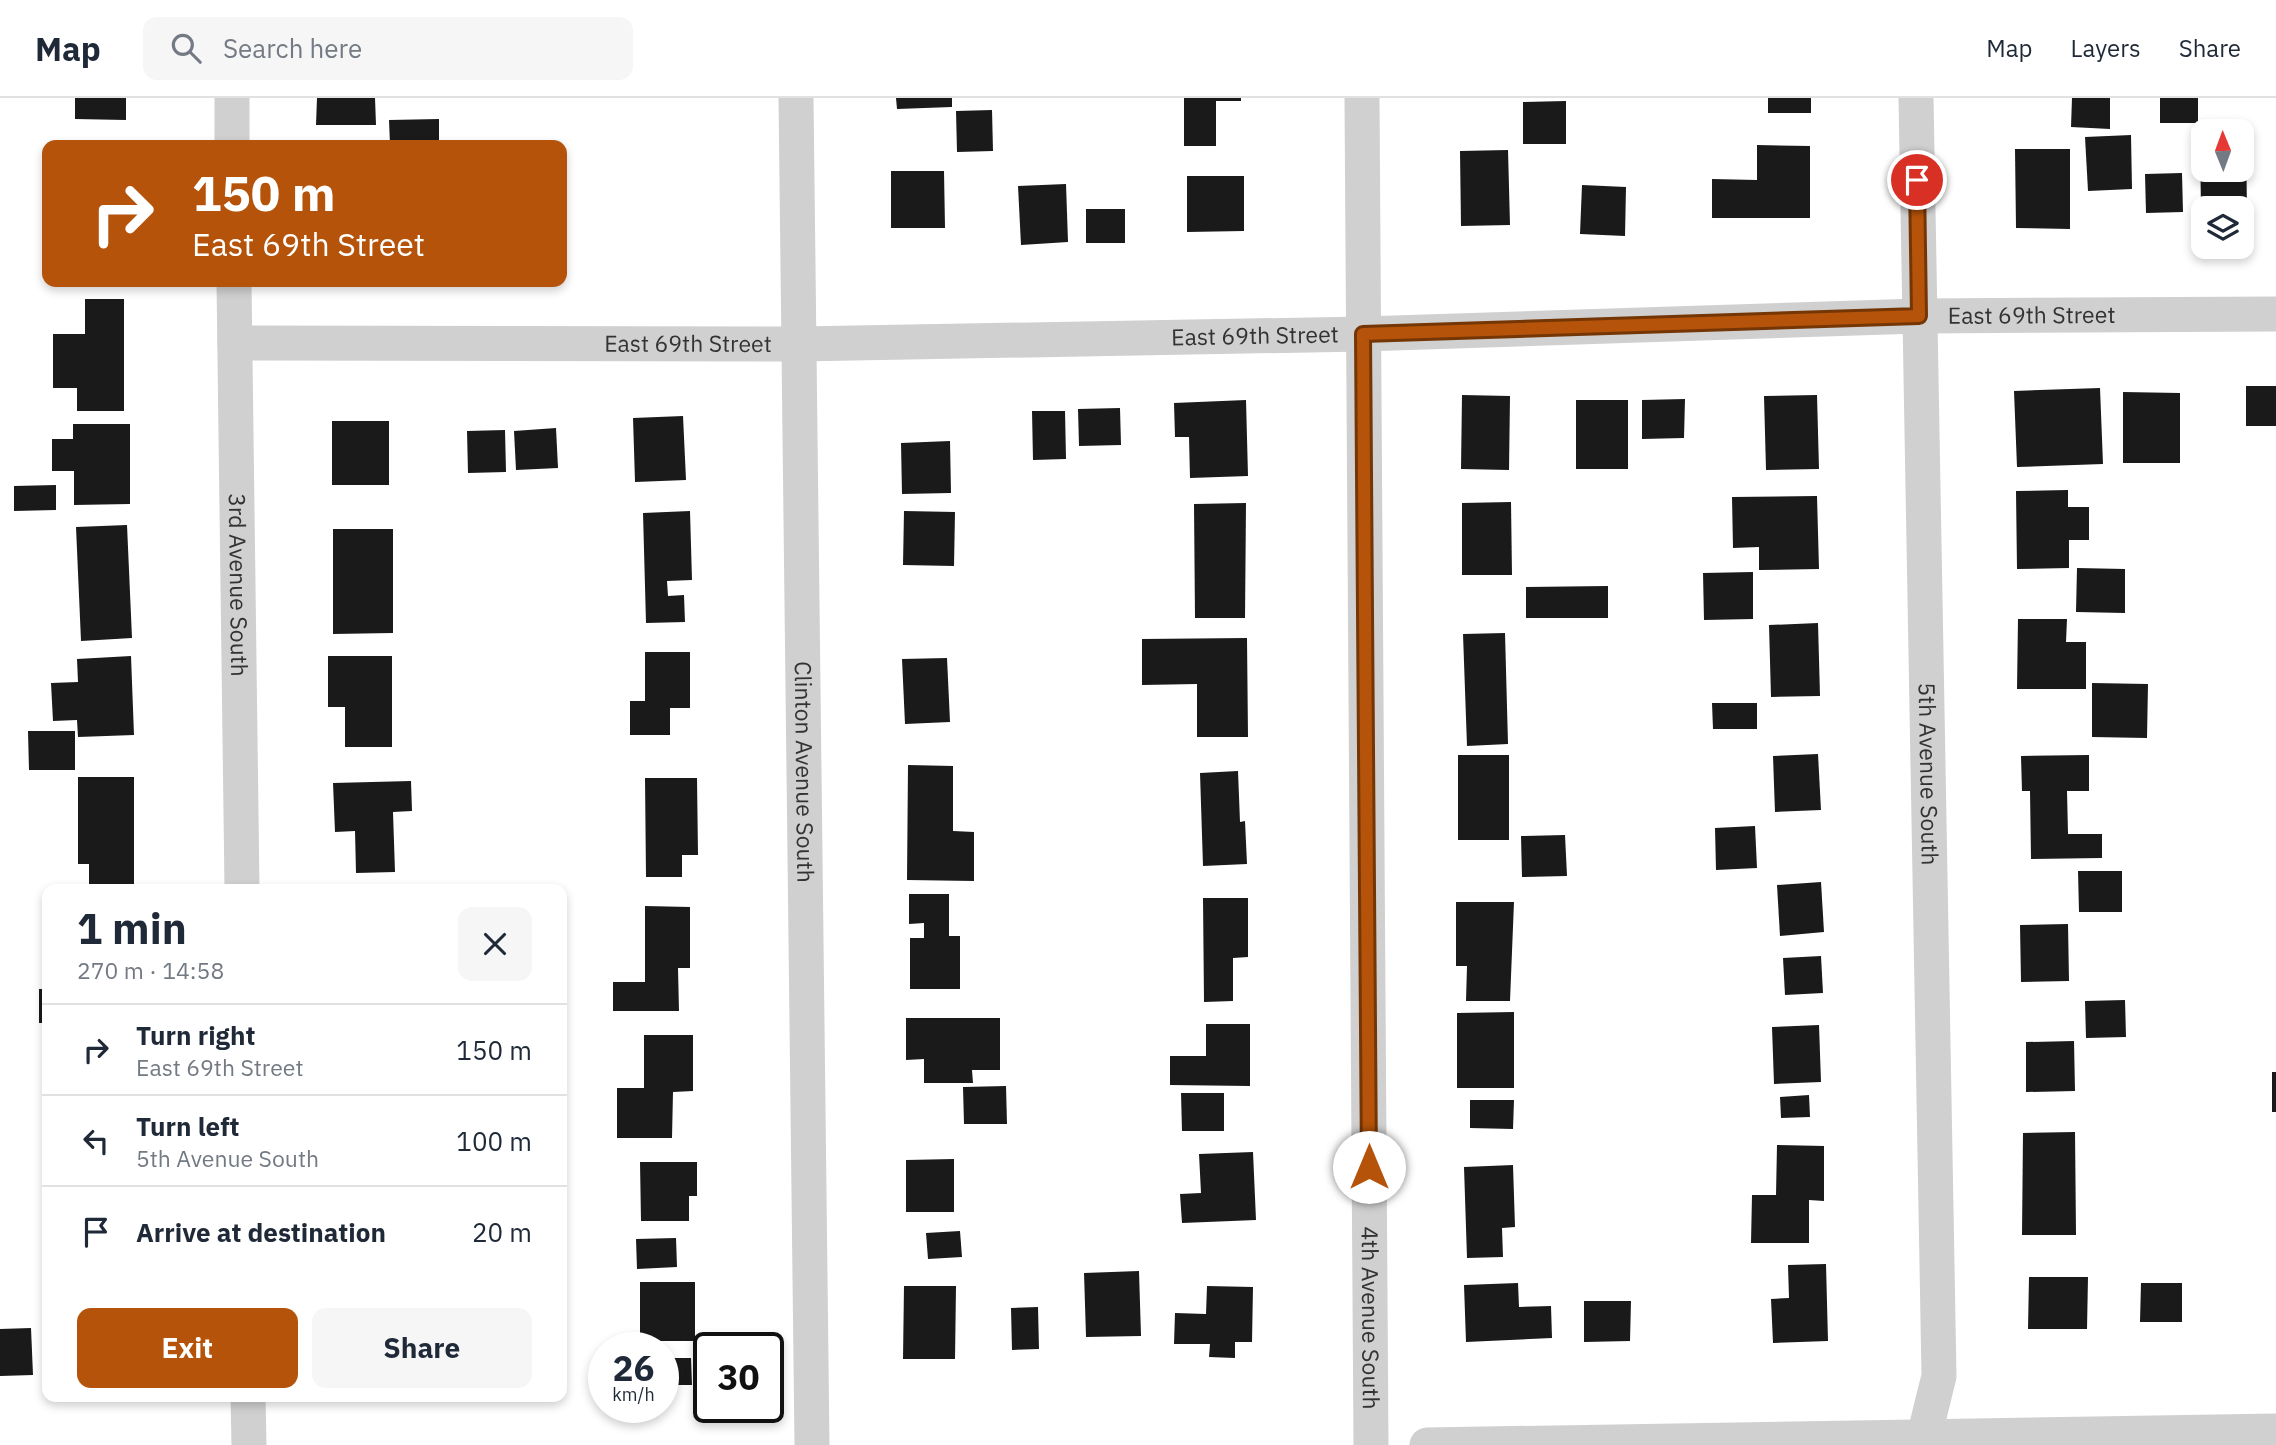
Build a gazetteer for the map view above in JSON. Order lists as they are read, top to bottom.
{
  "streets": {
    "street": [
      "East 69th Street",
      "3rd Avenue South",
      "Clinton Avenue South",
      "5th Avenue South",
      "4th Avenue South"
    ]
  },
  "crossings": [
    ["East 69th Street", "3rd Avenue South"],
    ["East 69th Street", "Clinton Avenue South"],
    ["East 69th Street", "5th Avenue South"],
    ["East 69th Street", "4th Avenue South"]
  ],
  "north": "top",
  "page": {
    "header": "Map",
    "search": "Search here",
    "nav": ["Map", "Layers", "Share"],
    "turn": ["150 m", "East 69th Street"],
    "heading": ["1 min", "270 m · 14:58"],
    "list": [
      {
        "name": "Turn right",
        "note": "East 69th Street",
        "value": "150 m"
      },
      {
        "name": "Turn left",
        "note": "5th Avenue South",
        "value": "100 m"
      },
      {
        "name": "Arrive at destination",
        "value": "20 m"
      }
    ],
    "buttons": ["Exit", "Share"],
    "speed": "26 km/h",
    "limit": "30"
  }
}
